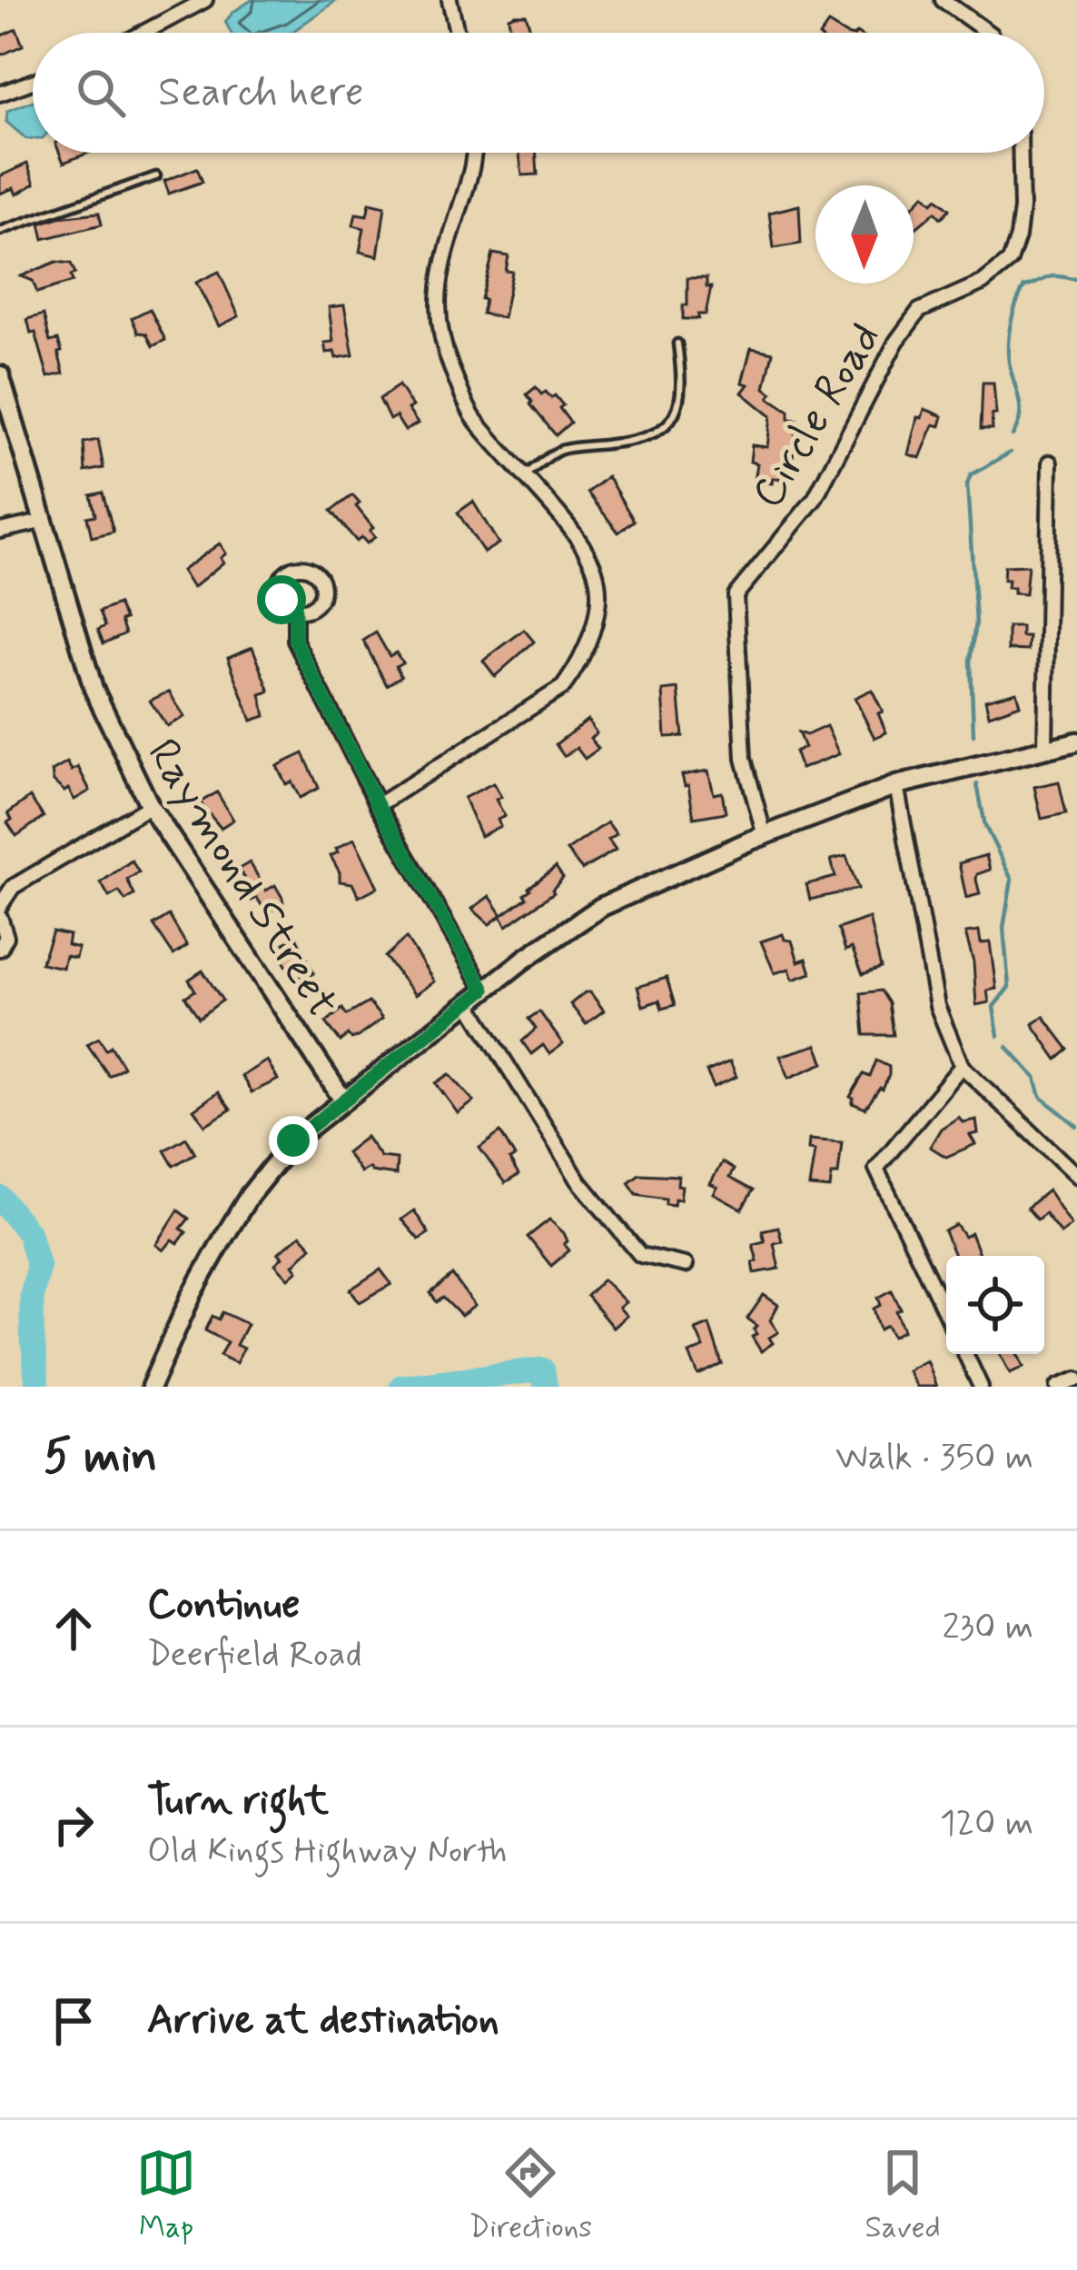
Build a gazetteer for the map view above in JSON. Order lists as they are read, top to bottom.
{
  "streets": {
    "main road": ["Raymond Street"],
    "street": ["Circle Road"]
  },
  "north": "bottom",
  "page": {
    "search": "Search here",
    "heading": ["5 min", "Walk · 350 m"],
    "list": [
      ["Continue", "Deerfield Road", "230 m"],
      ["Turn right", "Old Kings Highway North", "120 m"],
      "Arrive at destination"
    ],
    "nav": ["Map", "Directions", "Saved"]
  }
}
